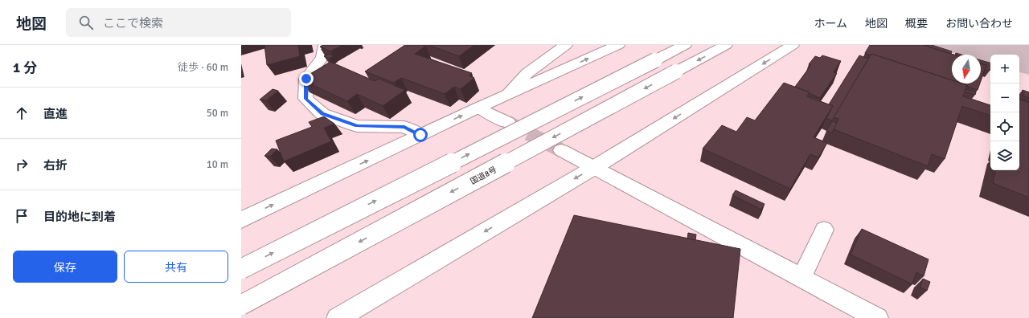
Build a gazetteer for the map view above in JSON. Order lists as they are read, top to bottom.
{
  "streets": {
    "main road": ["国道8号"]
  },
  "north": "bottom",
  "page": {
    "header": "地図",
    "search": "ここで検索",
    "nav": [
      "ホーム",
      "地図",
      "概要",
      "お問い合わせ"
    ],
    "heading": ["1 分", "徒歩 · 60 m"],
    "map_buttons": ["+", "−"],
    "list": [
      ["直進", "50 m"],
      ["右折", "10 m"],
      "目的地に到着"
    ],
    "buttons": ["保存", "共有"]
  }
}
